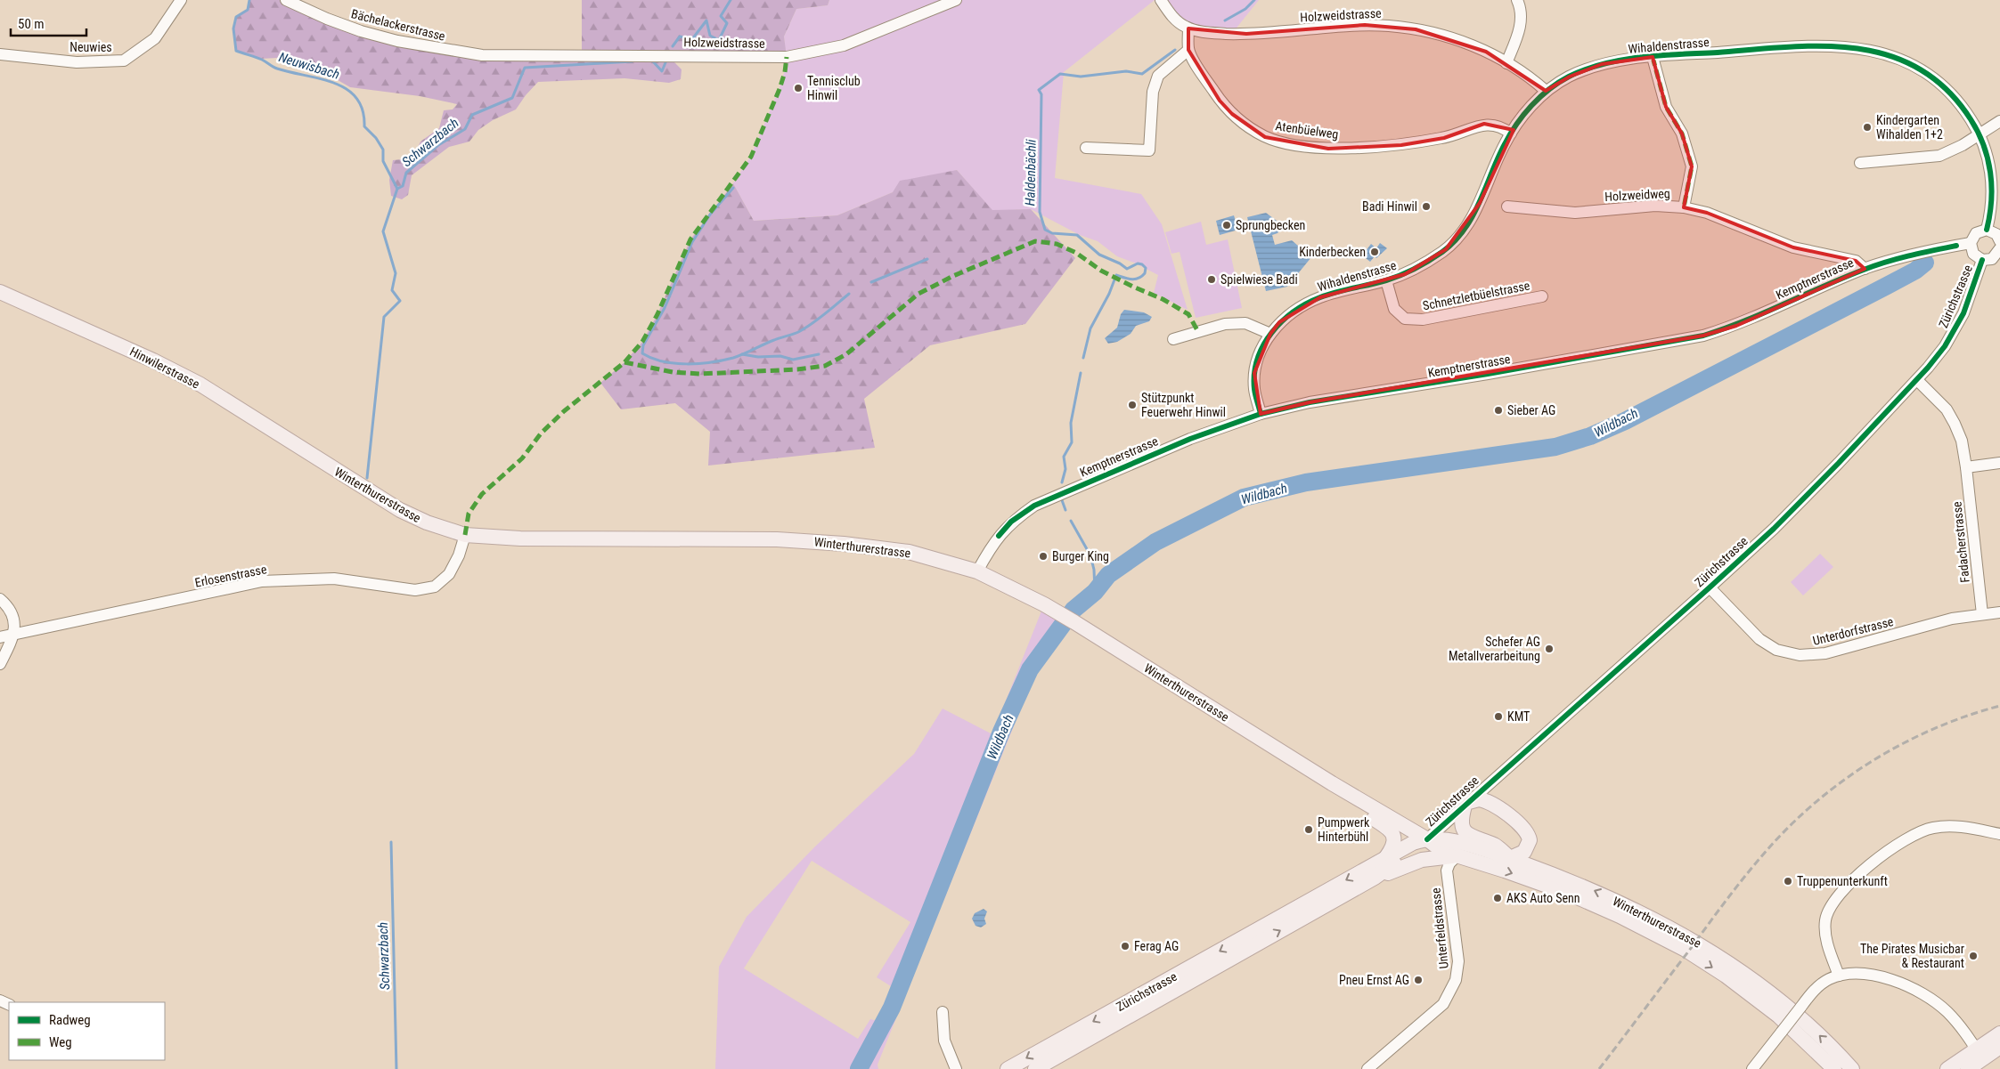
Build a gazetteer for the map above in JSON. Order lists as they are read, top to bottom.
{
  "streets": {
    "main road": ["Zürichstrasse", "Hinwilerstrasse", "Winterthurerstrasse"],
    "street": [
      "Holzweidstrasse",
      "Bächelackerstrasse",
      "Wihaldenstrasse",
      "Neuwies",
      "Atenbüelweg",
      "Holzweidweg",
      "Kemptnerstrasse",
      "Schnetzletbüelstrasse",
      "Fadacherstrasse",
      "Erlosenstrasse",
      "Unterdorfstrasse",
      "Unterfeldstrasse"
    ]
  },
  "crossings": [
    ["Holzweidstrasse", "Bächelackerstrasse"],
    ["Holzweidstrasse", "Wihaldenstrasse"],
    ["Wihaldenstrasse", "Atenbüelweg"],
    ["Wihaldenstrasse", "Kemptnerstrasse"],
    ["Wihaldenstrasse", "Schnetzletbüelstrasse"],
    ["Holzweidweg", "Kemptnerstrasse"],
    ["Kemptnerstrasse", "Winterthurerstrasse"],
    ["Zürichstrasse", "Winterthurerstrasse"],
    ["Zürichstrasse", "Fadacherstrasse"],
    ["Zürichstrasse", "Unterdorfstrasse"],
    ["Hinwilerstrasse", "Winterthurerstrasse"],
    ["Winterthurerstrasse", "Erlosenstrasse"],
    ["Winterthurerstrasse", "Unterfeldstrasse"],
    ["Fadacherstrasse", "Unterdorfstrasse"]
  ],
  "water": [
    "Neuwisbach",
    "Schwarzbach",
    "Haldenbächli",
    "Wildbach"
  ],
  "places": [
    "Tennisclub Hinwil",
    "Kindergarten Wihalden 1+2",
    "Badi Hinwil",
    "Sprungbecken",
    "Kinderbecken",
    "Spielwiese Badi",
    "Stützpunkt Feuerwehr Hinwil",
    "Sieber AG",
    "Burger King",
    "Schefer AG Metallverarbeitung",
    "KMT",
    "Pumpwerk Hinterbühl",
    "Truppenunterkunft",
    "AKS Auto Senn",
    "Ferag AG",
    "The Pirates Musicbar & Restaurant",
    "Pneu Ernst AG"
  ],
  "legend": ["Radweg", "Weg"],
  "scale_bar": "50 m"
}
